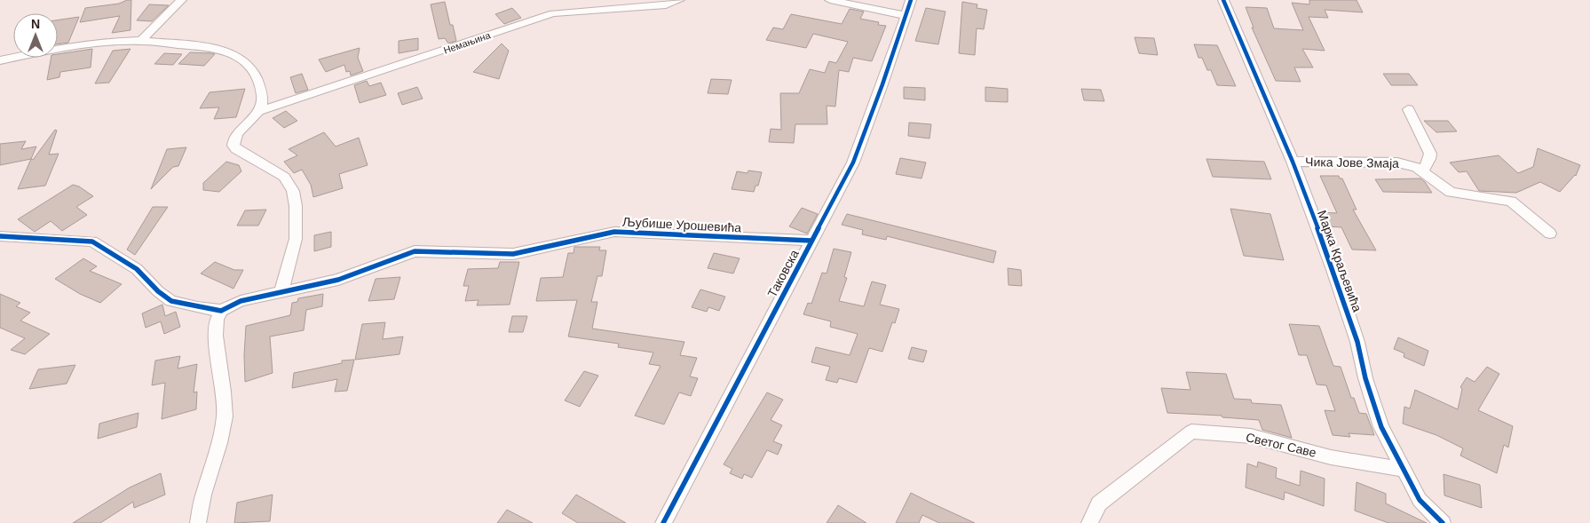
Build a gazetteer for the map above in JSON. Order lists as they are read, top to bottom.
{
  "streets": {
    "street": [
      "Немањина",
      "Чика Јове Змаја",
      "Љубише Урошевића",
      "Марка Краљевића",
      "Таковска",
      "Светог Саве"
    ]
  },
  "crossings": [
    ["Чика Јове Змаја", "Марка Краљевића"],
    ["Љубише Урошевића", "Таковска"],
    ["Марка Краљевића", "Светог Саве"]
  ],
  "north": "top"
}
